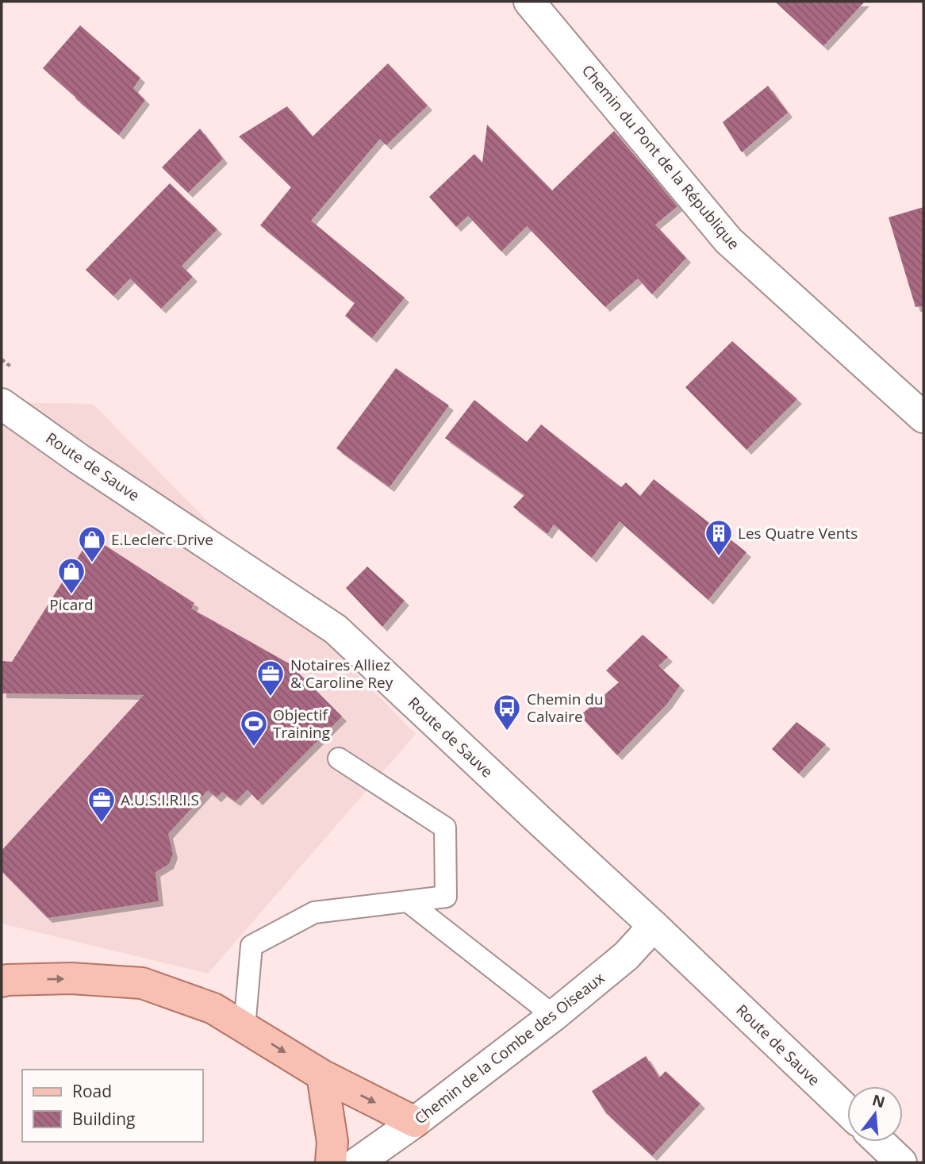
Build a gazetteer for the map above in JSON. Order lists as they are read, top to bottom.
{
  "streets": {
    "main road": ["Chemin du Pont de la République", "Route de Sauve", "Chemin de la Combe des Oiseaux"]
  },
  "crossings": [
    ["Route de Sauve", "Chemin de la Combe des Oiseaux"]
  ],
  "places": {
    "building": ["Les Quatre Vents"],
    "shop": ["E.Leclerc Drive", "Picard"],
    "office": ["Notaires Alliez & Caroline Rey", "A.U.S.I.R.I.S"],
    "bus stop": ["Chemin du Calvaire"],
    "sports": ["Objectif Training"]
  },
  "legend": ["Road", "Building"],
  "north": "top"
}
